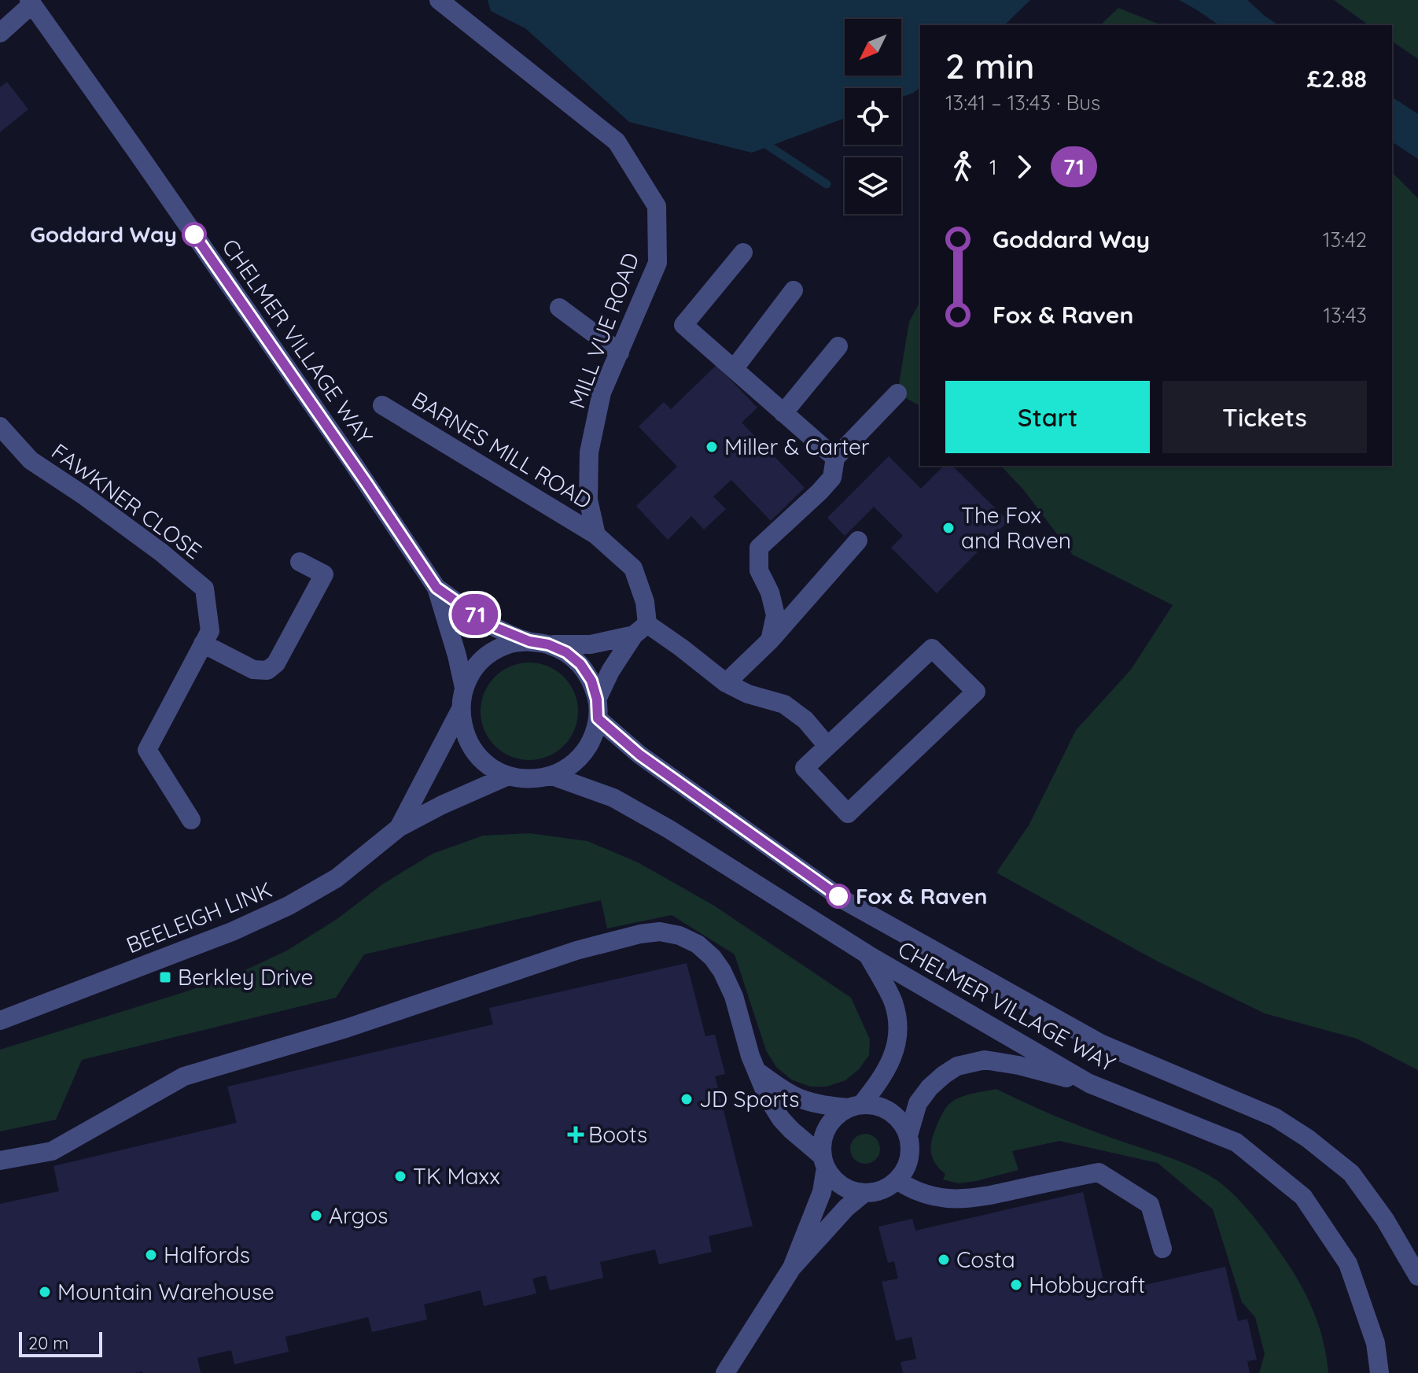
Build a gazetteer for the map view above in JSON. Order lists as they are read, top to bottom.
{
  "streets": {
    "street": [
      "MILL VUE ROAD",
      "CHELMER VILLAGE WAY",
      "BARNES MILL ROAD",
      "FAWKNER CLOSE",
      "BEELEIGH LINK"
    ]
  },
  "crossings": [
    ["MILL VUE ROAD", "BARNES MILL ROAD"],
    ["CHELMER VILLAGE WAY", "BEELEIGH LINK"]
  ],
  "places": {
    "other": [
      "Goddard Way",
      "Miller & Carter",
      "The Fox and Raven",
      "Fox & Raven",
      "JD Sports",
      "TK Maxx",
      "Argos",
      "Halfords",
      "Costa",
      "Hobbycraft",
      "Mountain Warehouse"
    ],
    "transit": ["Berkley Drive"],
    "health": ["Boots"]
  },
  "lines": ["bus line 71"],
  "scale_bar": "20 m",
  "north": "bottom left",
  "page": {
    "on_map": "71",
    "heading": ["2 min", "13:41 – 13:43 · Bus", "£2.88"],
    "legs": ["1", "71"],
    "list": [
      {
        "name": "Goddard Way",
        "value": "13:42"
      },
      {
        "name": "Fox & Raven",
        "value": "13:43"
      }
    ],
    "buttons": ["Start", "Tickets"],
    "scale": "20 m"
  }
}
